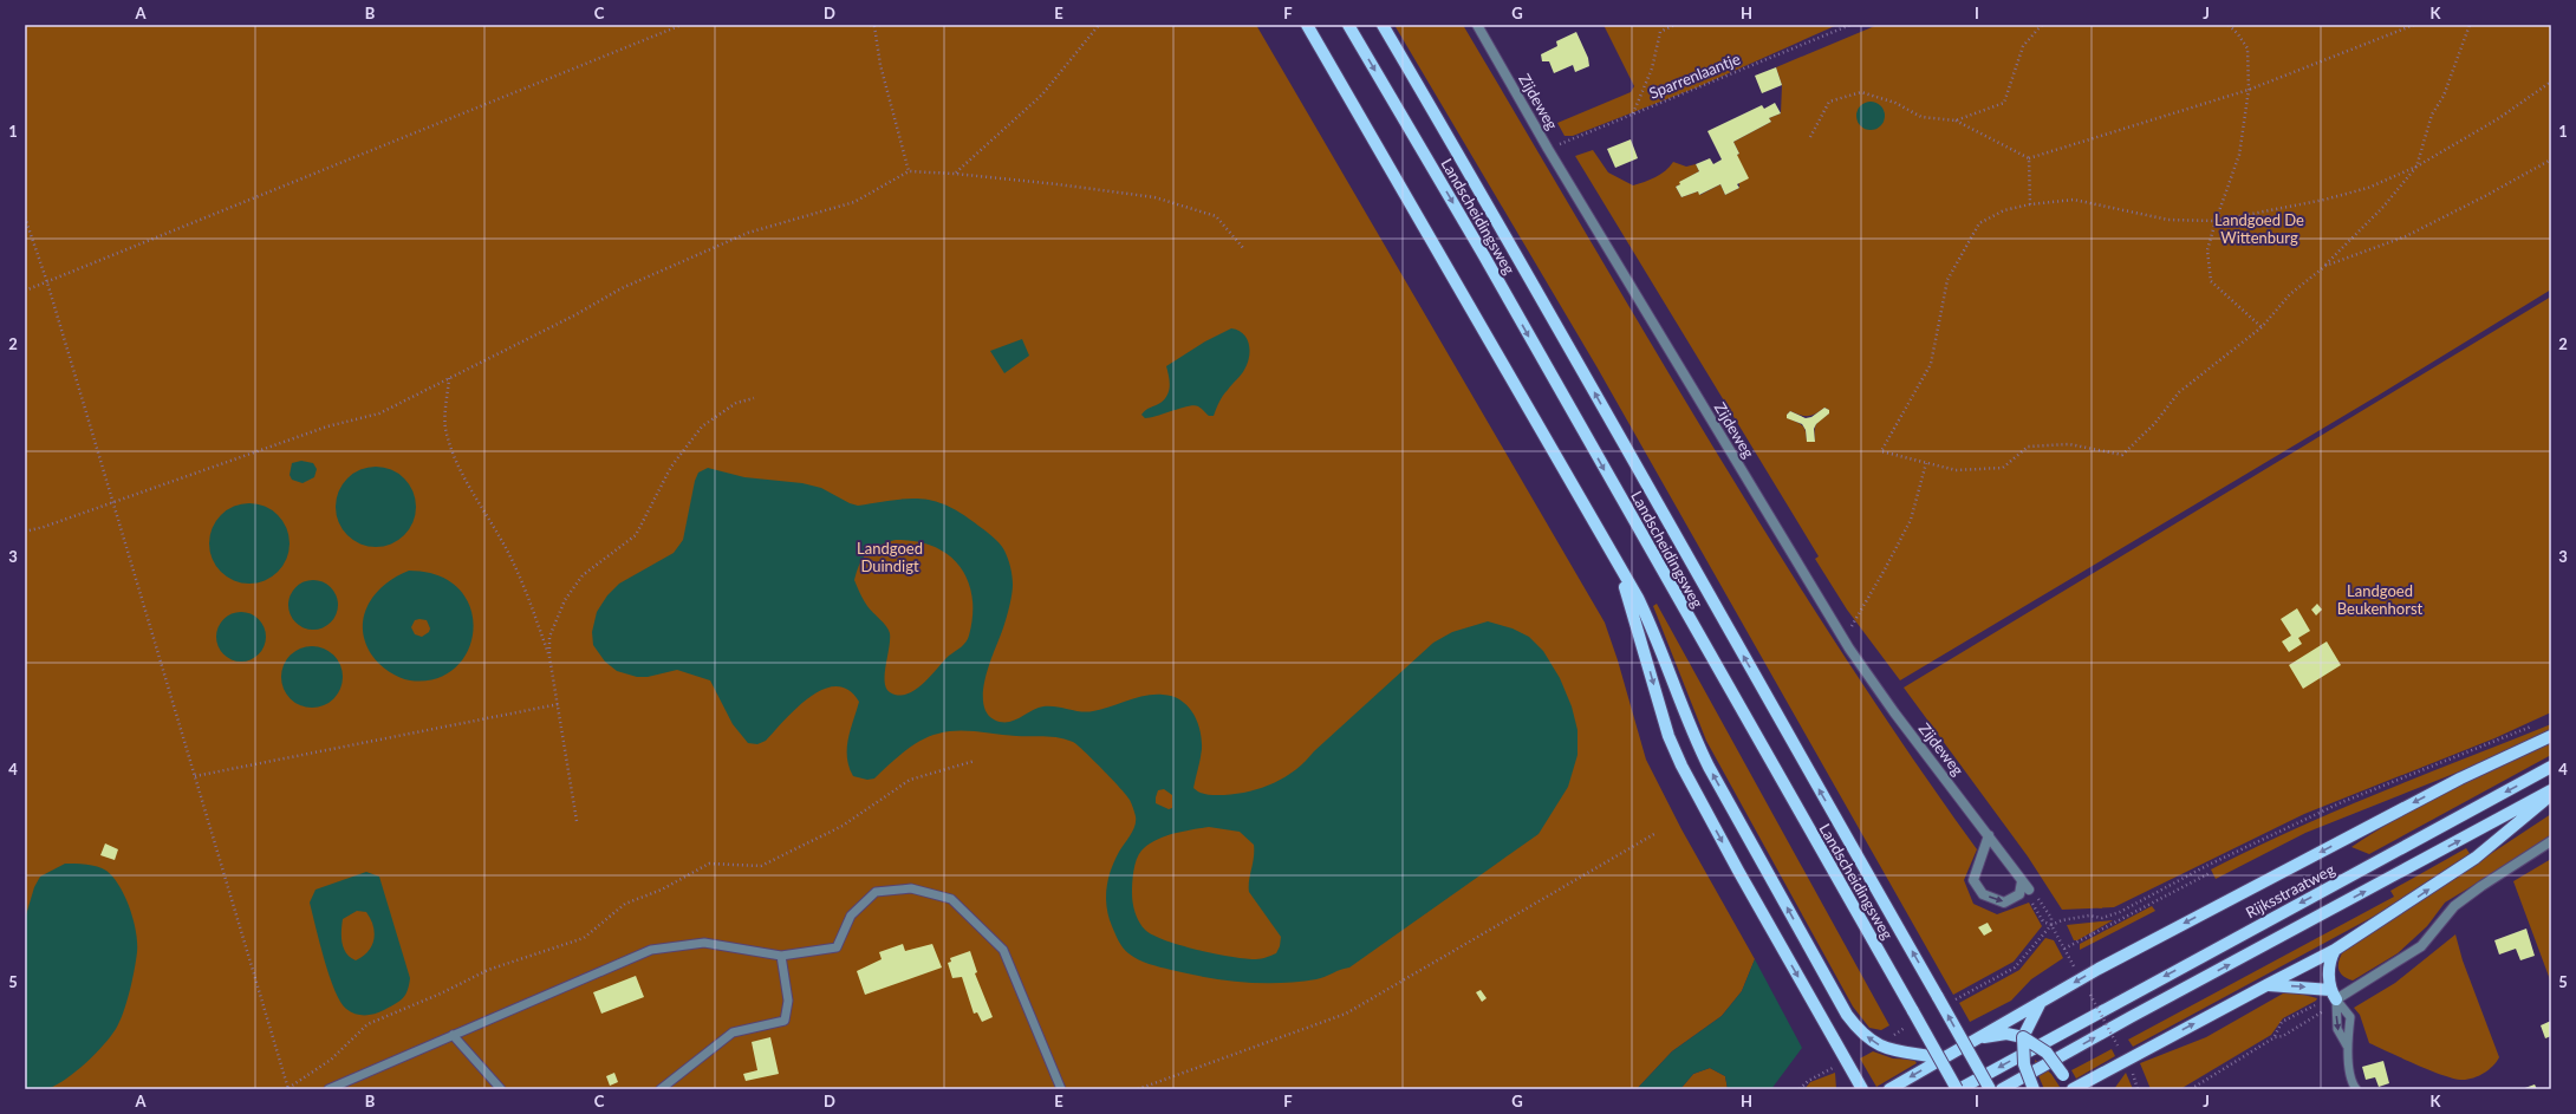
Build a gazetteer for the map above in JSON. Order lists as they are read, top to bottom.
{
  "streets": {
    "main road": ["Landscheidingsweg", "Rijksstraatweg"],
    "street": ["Zijdeweg"],
    "path": ["Sparrenlaantje"]
  },
  "crossings": [
    ["Sparrenlaantje", "Zijdeweg"],
    ["Landscheidingsweg", "Rijksstraatweg"]
  ],
  "parks": ["Landgoed De Wittenburg", "Landgoed Duindigt", "Landgoed Beukenhorst"],
  "grid": {
    "columns": [
      "A",
      "B",
      "C",
      "D",
      "E",
      "F",
      "G",
      "H",
      "I",
      "J",
      "K"
    ],
    "rows": [
      "1",
      "2",
      "3",
      "4",
      "5"
    ]
  }
}
